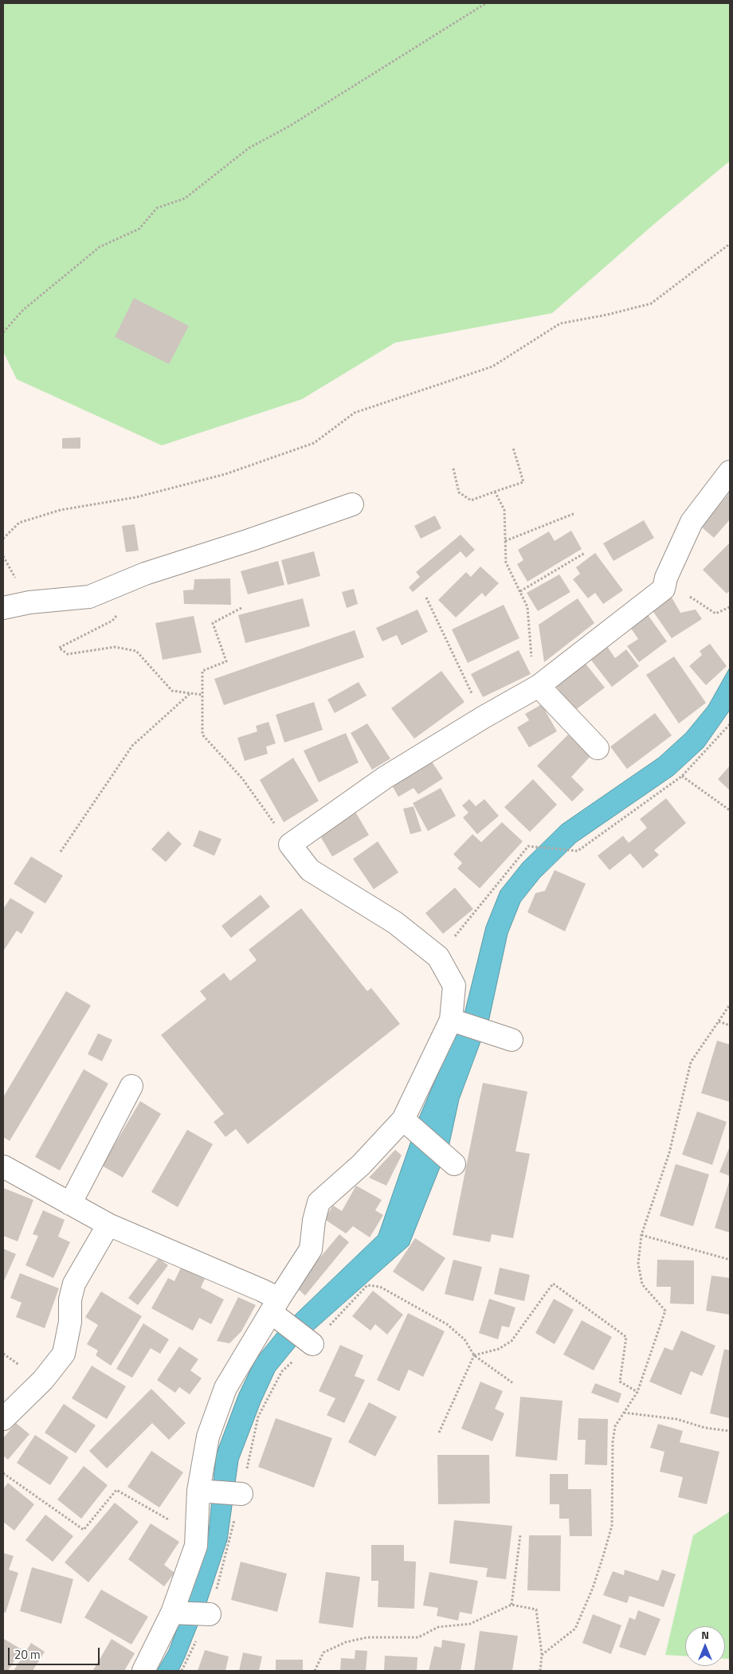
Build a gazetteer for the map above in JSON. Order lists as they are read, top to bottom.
{
  "scale_bar": "20 m",
  "north": "top"
}
